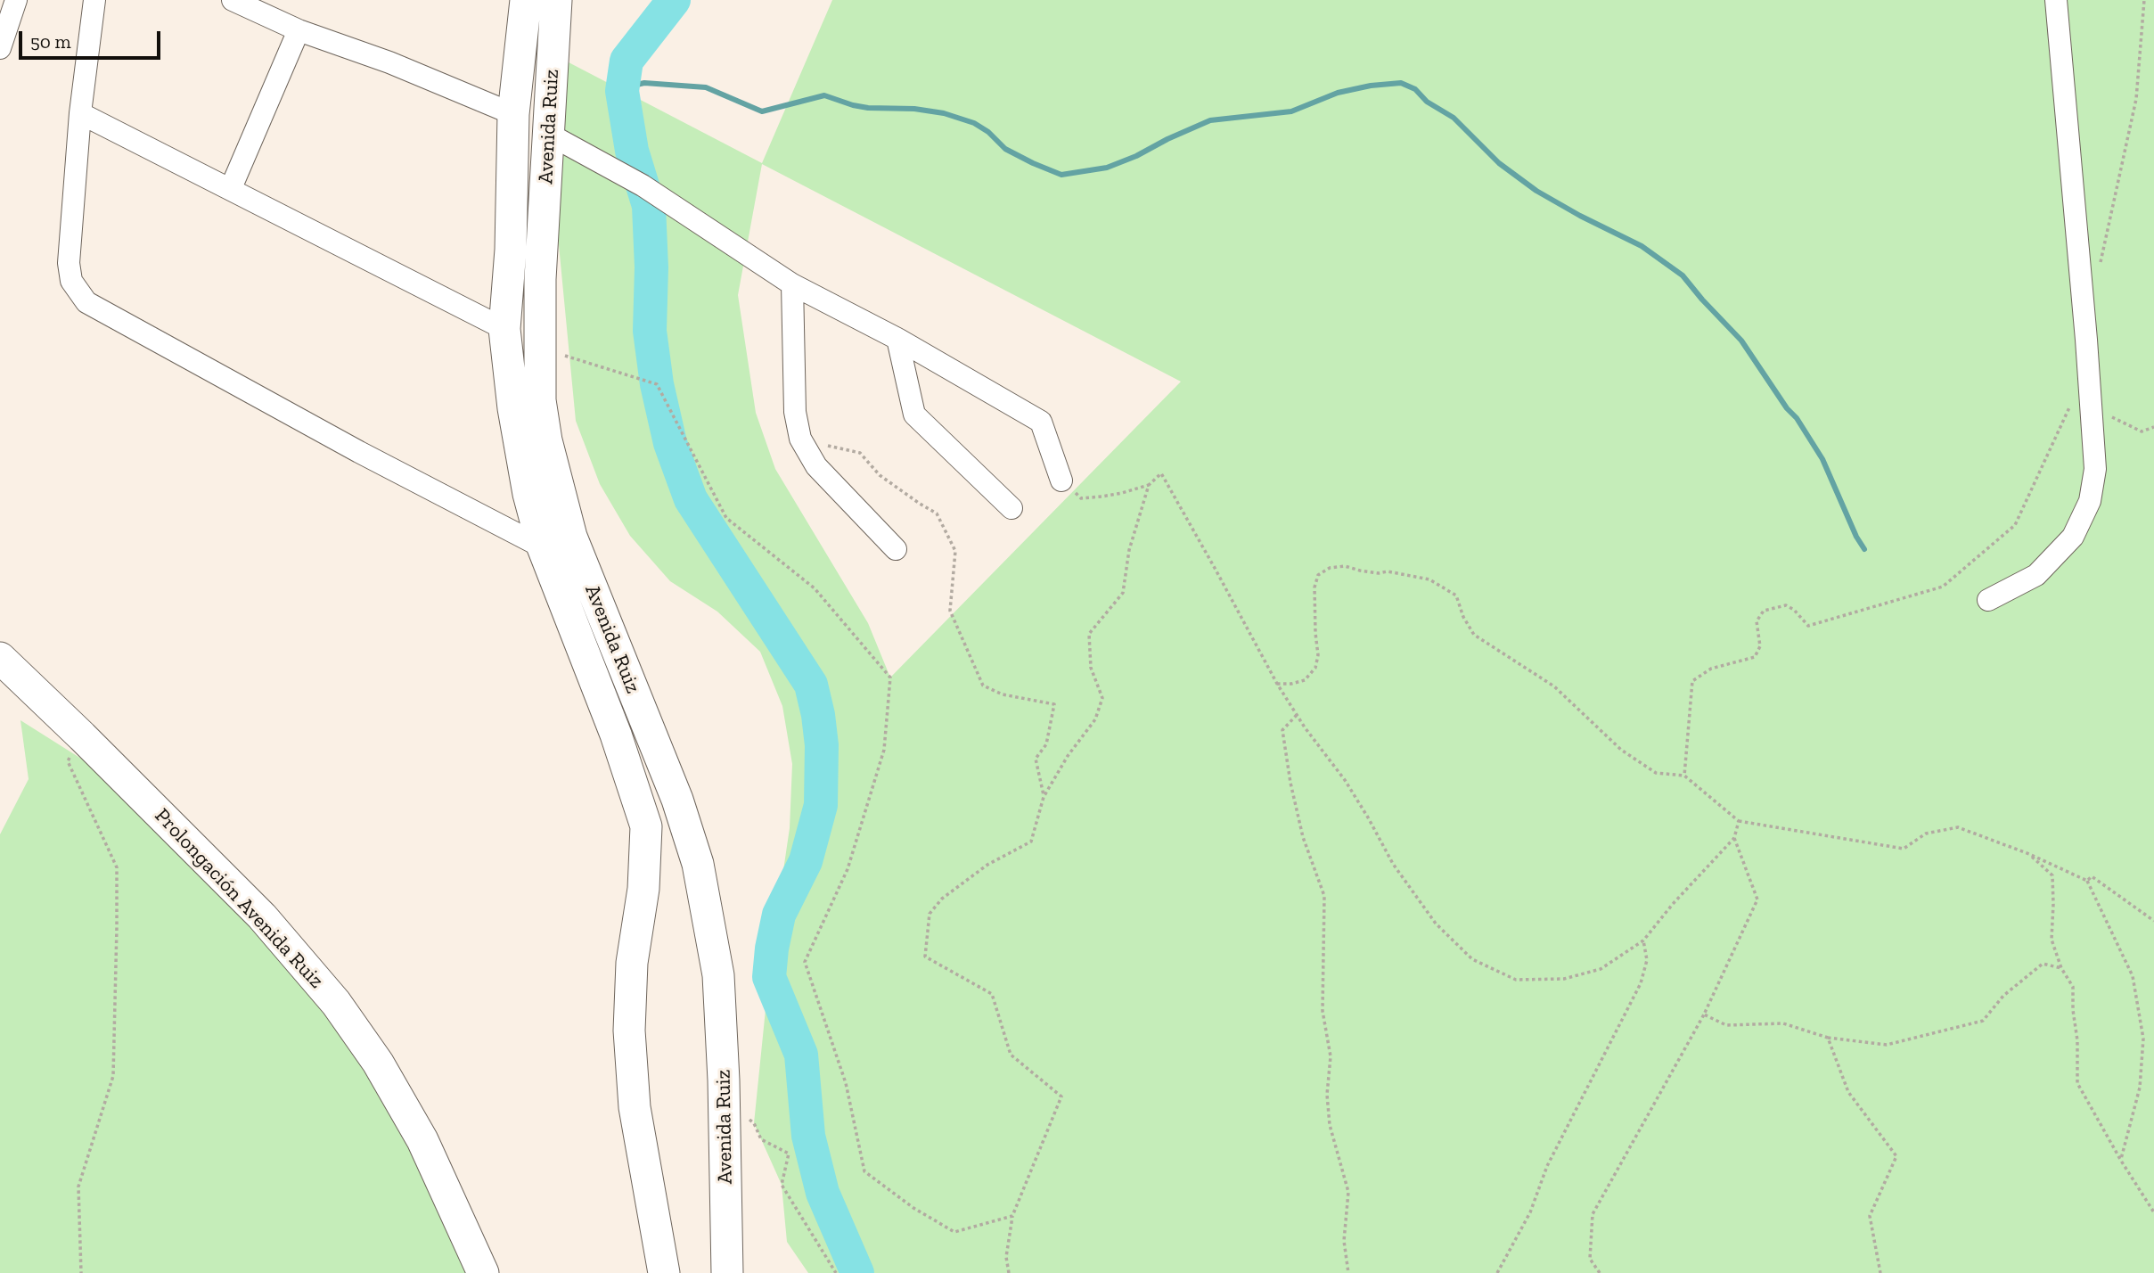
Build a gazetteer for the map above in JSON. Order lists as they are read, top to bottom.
{
  "streets": {
    "street": ["Avenida Ruiz", "Prolongación Avenida Ruiz"]
  },
  "scale_bar": "50 m"
}
